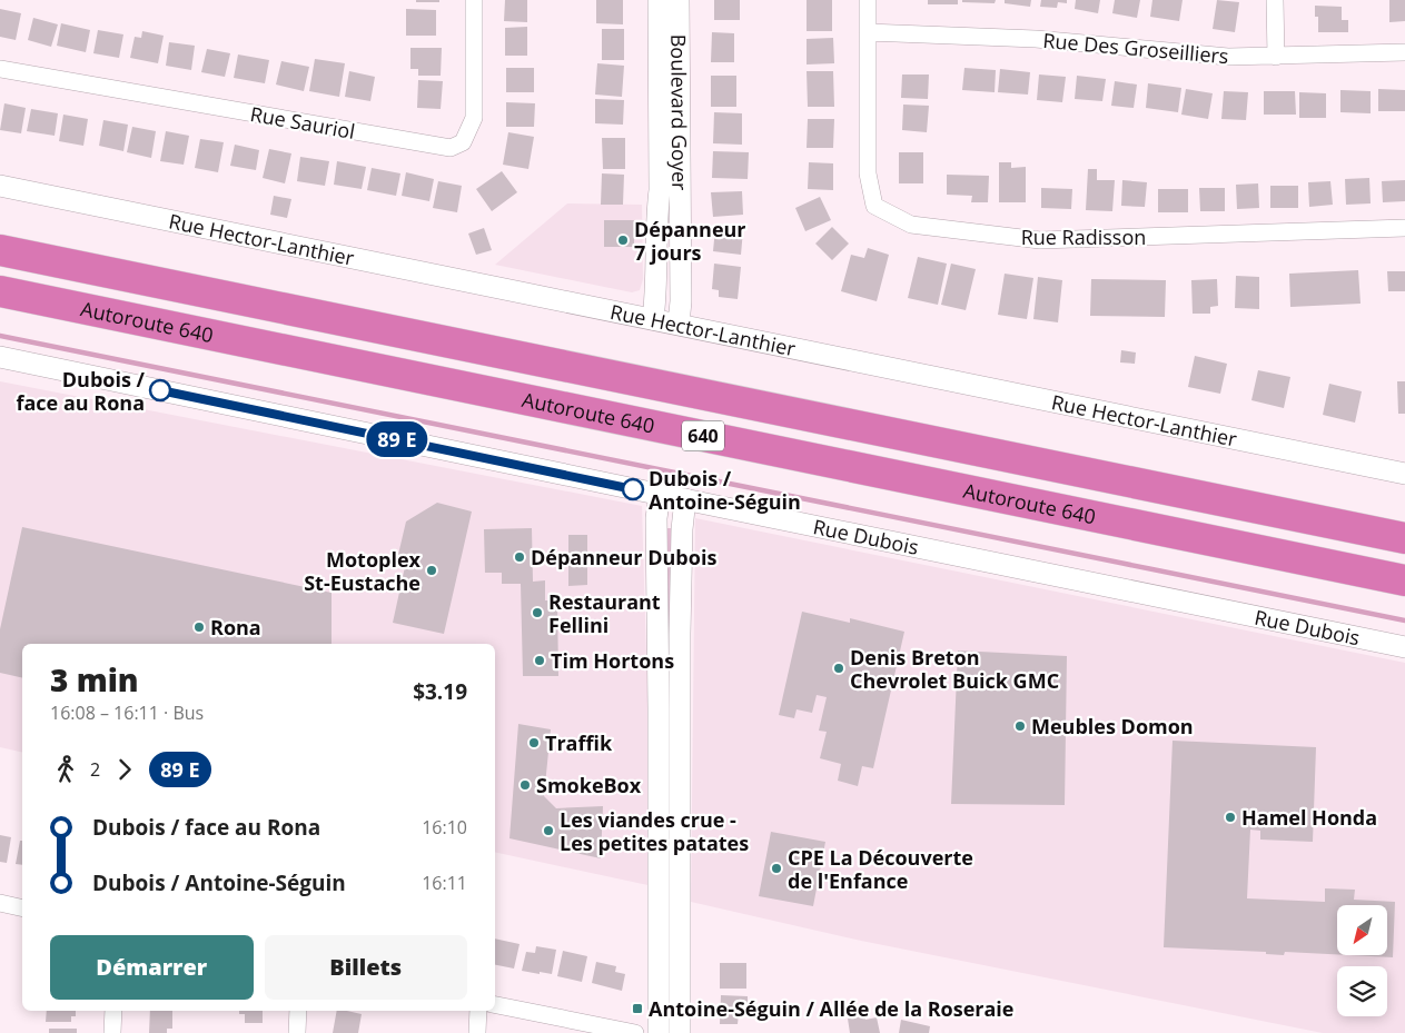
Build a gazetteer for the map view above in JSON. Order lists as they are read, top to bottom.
{
  "streets": {
    "highway": ["Autoroute 640", "640"],
    "street": [
      "Rue Des Groseilliers",
      "Boulevard Goyer",
      "Rue Sauriol",
      "Rue Radisson",
      "Rue Hector-Lanthier",
      "Rue Dubois"
    ]
  },
  "crossings": [
    ["Rue Des Groseilliers", "Rue Radisson"],
    ["Boulevard Goyer", "Rue Hector-Lanthier"]
  ],
  "places": {
    "other": [
      "Dépanneur 7 jours",
      "Dubois / face au Rona",
      "Dubois / Antoine-Séguin",
      "Dépanneur Dubois",
      "Motoplex St-Eustache",
      "Restaurant Fellini",
      "Rona",
      "Tim Hortons",
      "Denis Breton Chevrolet Buick GMC",
      "Meubles Domon",
      "Traffik",
      "SmokeBox",
      "Hamel Honda",
      "Les viandes crue - Les petites patates",
      "CPE La Découverte de l'Enfance"
    ],
    "transit": ["Antoine-Séguin / Allée de la Roseraie"]
  },
  "north": "bottom left",
  "page": {
    "on_map": "89 E",
    "heading": ["3 min", "16:08 – 16:11 · Bus", "$3.19"],
    "legs": ["2", "89 E"],
    "list": [
      {
        "name": "Dubois / face au Rona",
        "value": "16:10"
      },
      {
        "name": "Dubois / Antoine-Séguin",
        "value": "16:11"
      }
    ],
    "buttons": ["Démarrer", "Billets"]
  }
}
